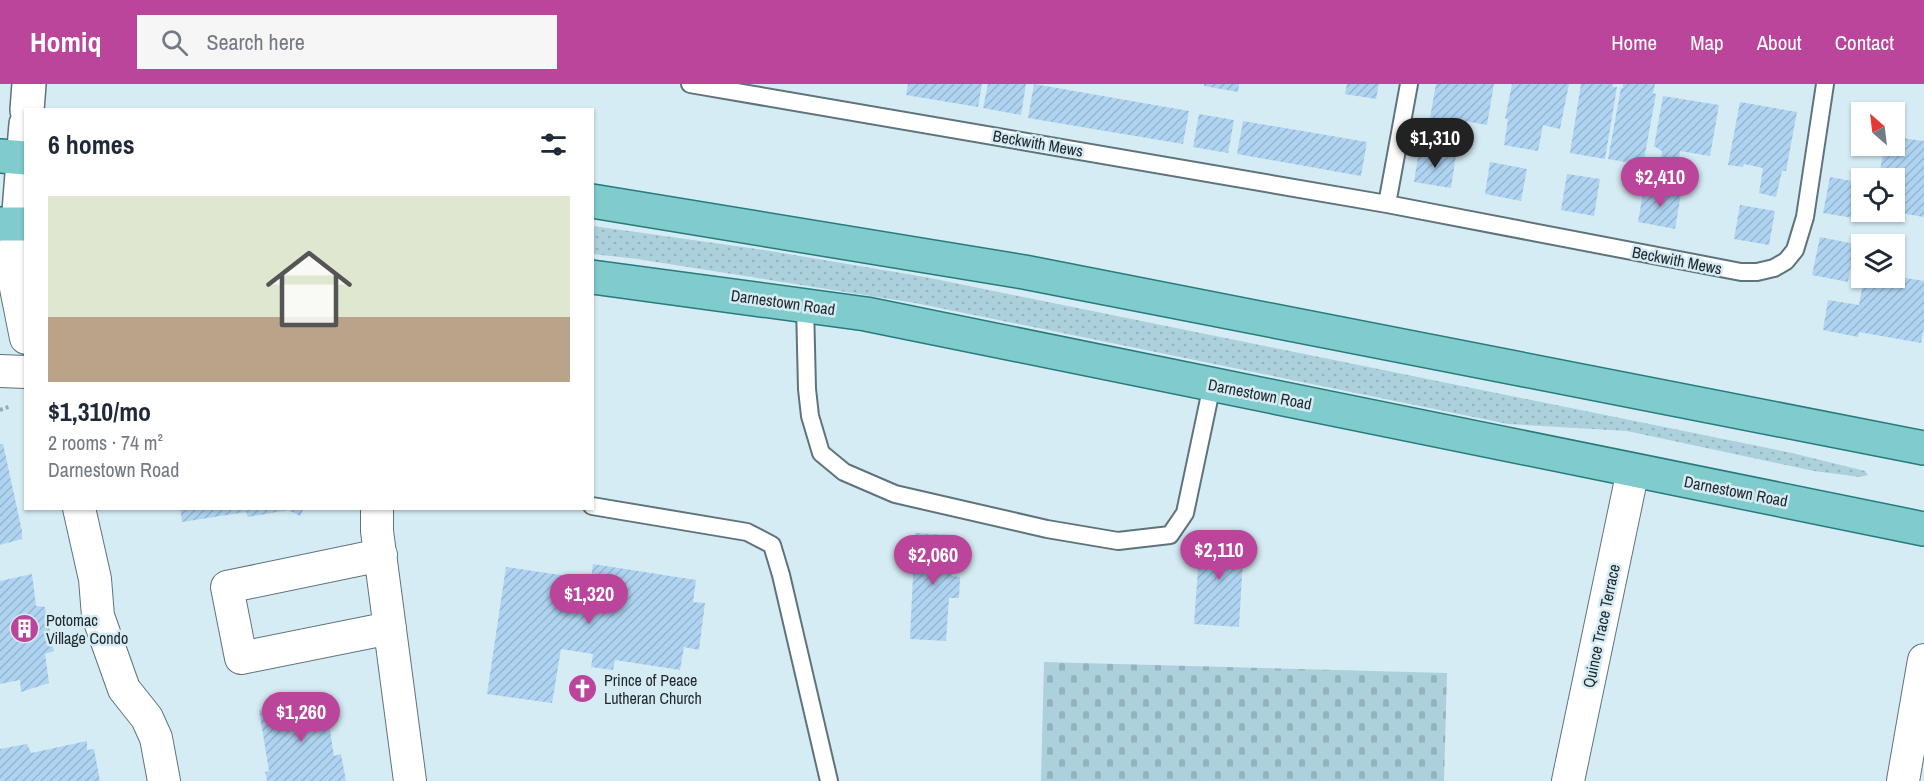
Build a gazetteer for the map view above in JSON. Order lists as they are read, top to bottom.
{
  "streets": {
    "main road": ["Darnestown Road"],
    "street": ["Quince Trace Terrace"],
    "lane": ["Beckwith Mews"]
  },
  "crossings": [
    ["Darnestown Road", "Quince Trace Terrace"]
  ],
  "places": {
    "building": ["Potomac Village Condo"],
    "church": ["Prince of Peace Lutheran Church"]
  },
  "north": "top left",
  "page": {
    "header": "Homiq",
    "search": "Search here",
    "nav": [
      "Home",
      "Map",
      "About",
      "Contact"
    ],
    "heading": "6 homes",
    "price": [
      "$1,310",
      "$2,410",
      "$2,110",
      "$2,060",
      "$1,320",
      "$1,260"
    ],
    "list": [
      {
        "name": "$1,310/mo",
        "note": "2 rooms · 74 m² · Darnestown Road"
      }
    ]
  }
}
